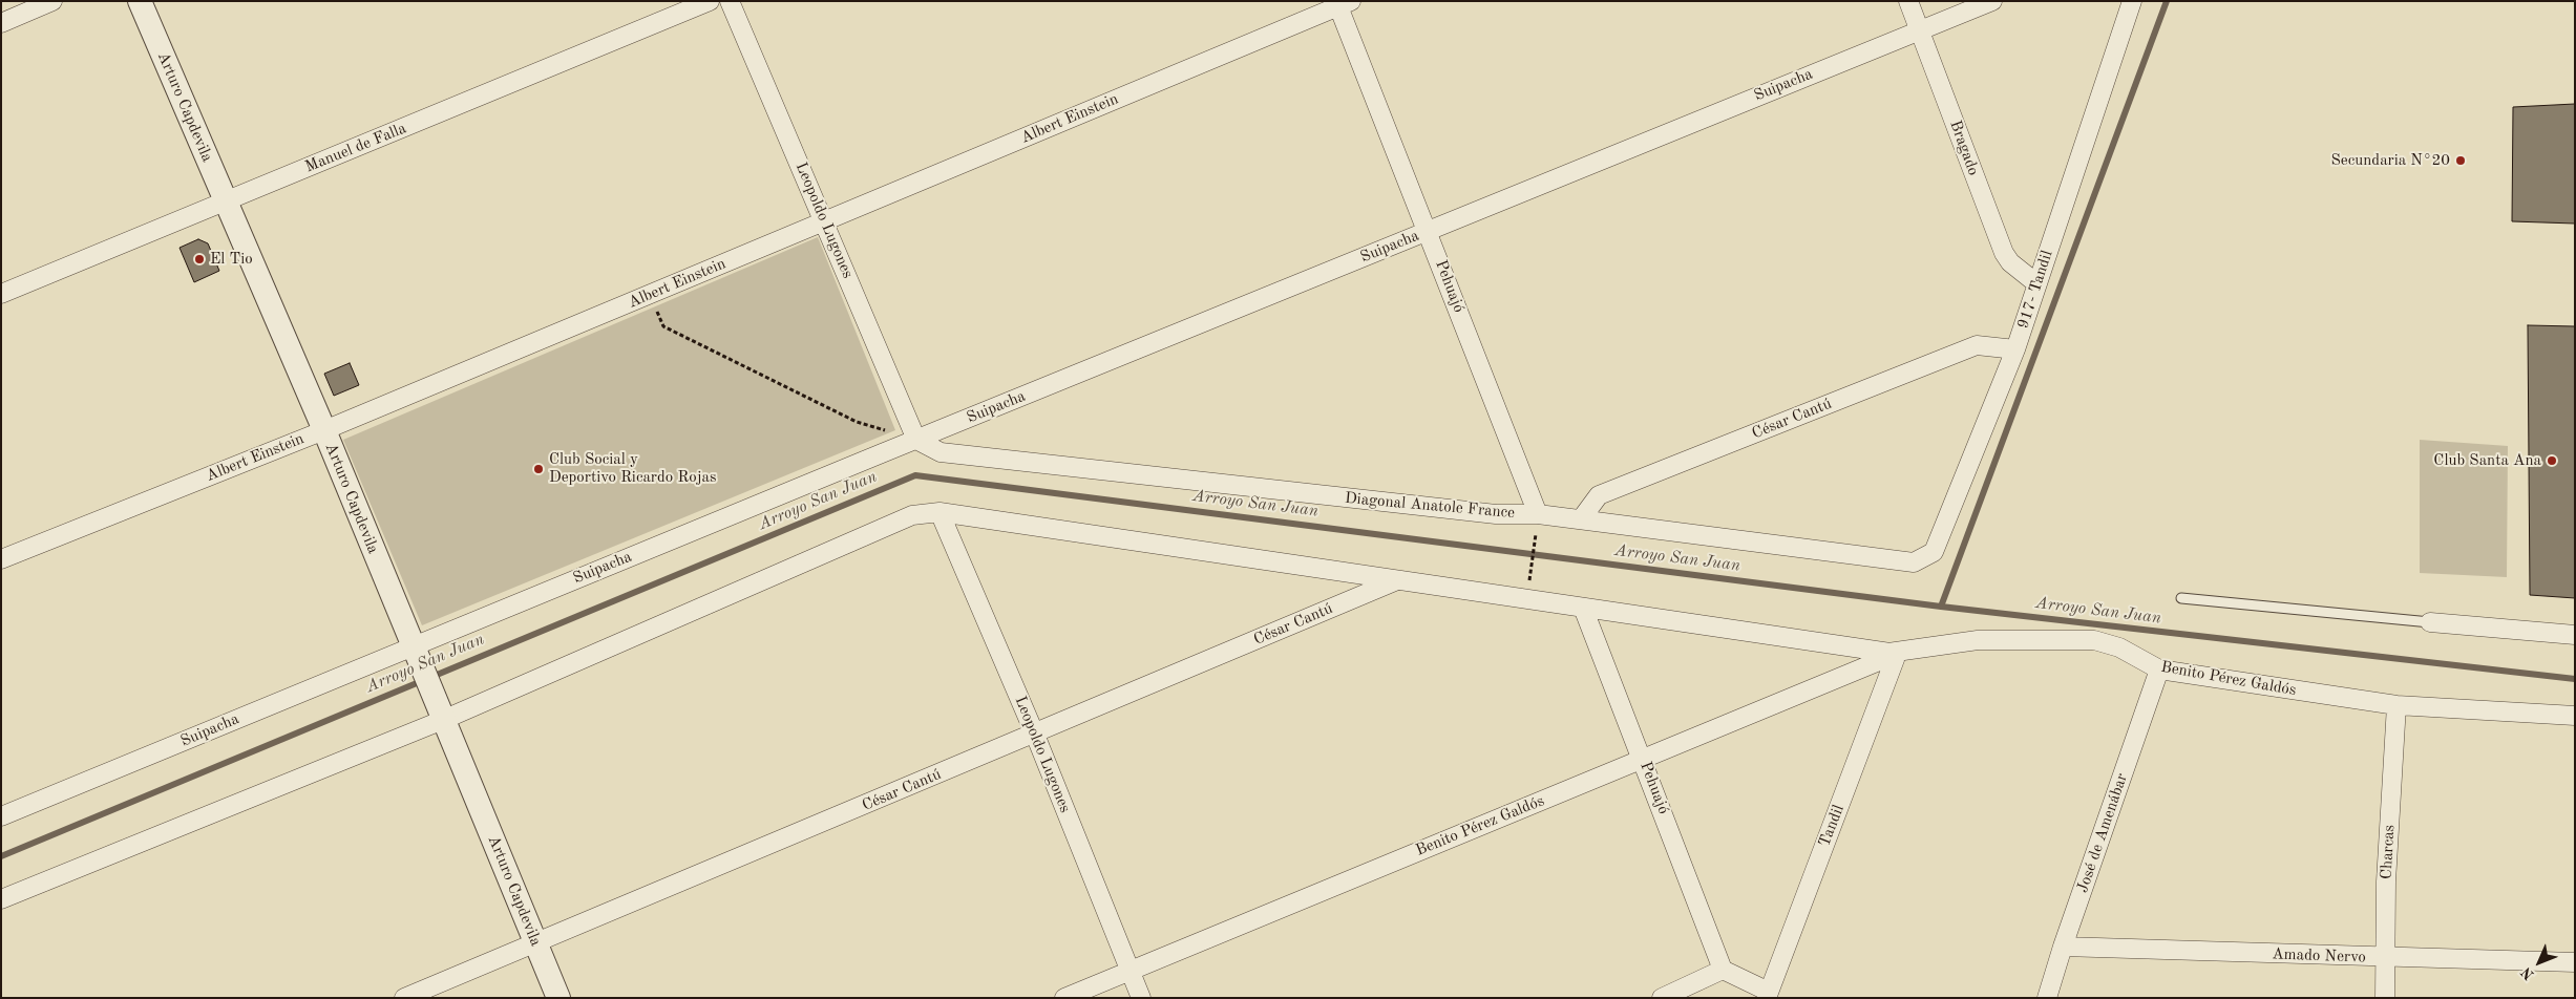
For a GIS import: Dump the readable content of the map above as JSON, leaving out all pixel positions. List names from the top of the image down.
{
  "streets": {
    "street": [
      "Suipacha",
      "Arturo Capdevila",
      "Albert Einstein",
      "Manuel de Falla",
      "Bragado",
      "Leopoldo Lugones",
      "Pehuajó",
      "917- Tandil",
      "César Cantú",
      "Diagonal Anatole France",
      "Benito Pérez Galdós",
      "Tandil",
      "José de Amenábar",
      "Charcas",
      "Amado Nervo"
    ]
  },
  "crossings": [
    ["Suipacha", "Arturo Capdevila"],
    ["Suipacha", "Bragado"],
    ["Suipacha", "Leopoldo Lugones"],
    ["Suipacha", "Pehuajó"],
    ["Suipacha", "Diagonal Anatole France"],
    ["Arturo Capdevila", "Albert Einstein"],
    ["Arturo Capdevila", "Manuel de Falla"],
    ["Arturo Capdevila", "César Cantú"],
    ["Albert Einstein", "Leopoldo Lugones"],
    ["Albert Einstein", "Pehuajó"],
    ["Bragado", "917- Tandil"],
    ["Leopoldo Lugones", "César Cantú"],
    ["Leopoldo Lugones", "Diagonal Anatole France"],
    ["Leopoldo Lugones", "Benito Pérez Galdós"],
    ["Pehuajó", "Diagonal Anatole France"],
    ["Pehuajó", "Benito Pérez Galdós"],
    ["917- Tandil", "César Cantú"],
    ["917- Tandil", "Diagonal Anatole France"],
    ["César Cantú", "Diagonal Anatole France"],
    ["Benito Pérez Galdós", "Tandil"],
    ["Benito Pérez Galdós", "José de Amenábar"],
    ["Benito Pérez Galdós", "Charcas"],
    ["José de Amenábar", "Amado Nervo"],
    ["Charcas", "Amado Nervo"]
  ],
  "water": ["Arroyo San Juan"],
  "places": [
    "Secundaria N°20",
    "El Tio",
    "Club Santa Ana",
    "Club Social y Deportivo Ricardo Rojas"
  ],
  "north": "bottom left"
}
